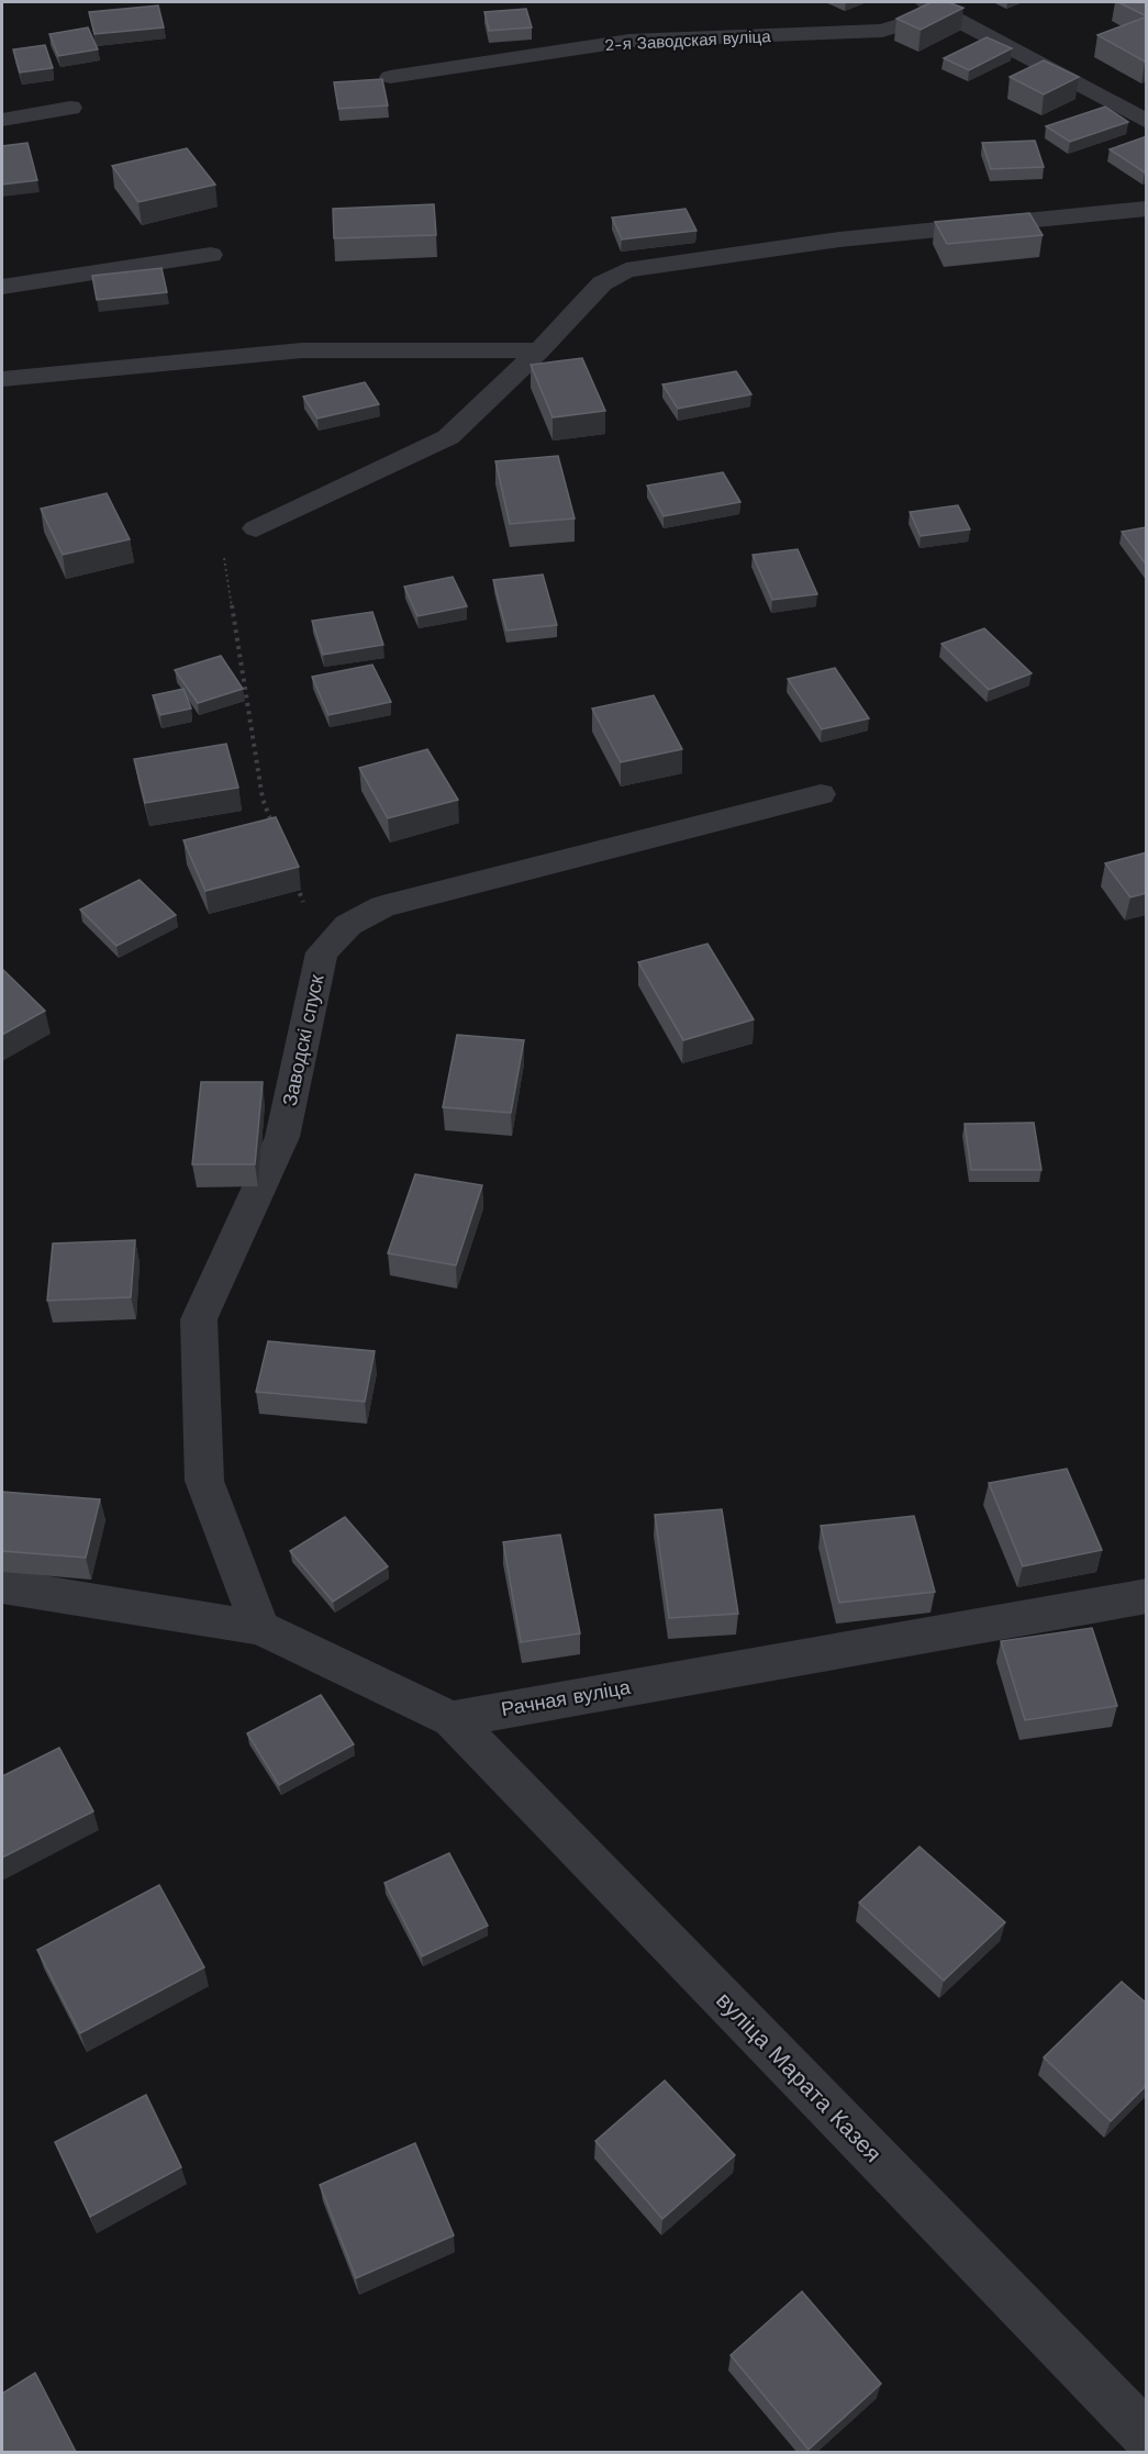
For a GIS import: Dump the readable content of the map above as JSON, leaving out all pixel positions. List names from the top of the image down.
{
  "streets": {
    "street": [
      "2-я Заводская вуліца",
      "Заводскі спуск",
      "Рачная вуліца",
      "вуліца Марата Казея"
    ]
  },
  "crossings": [
    ["Рачная вуліца", "вуліца Марата Казея"]
  ]
}
